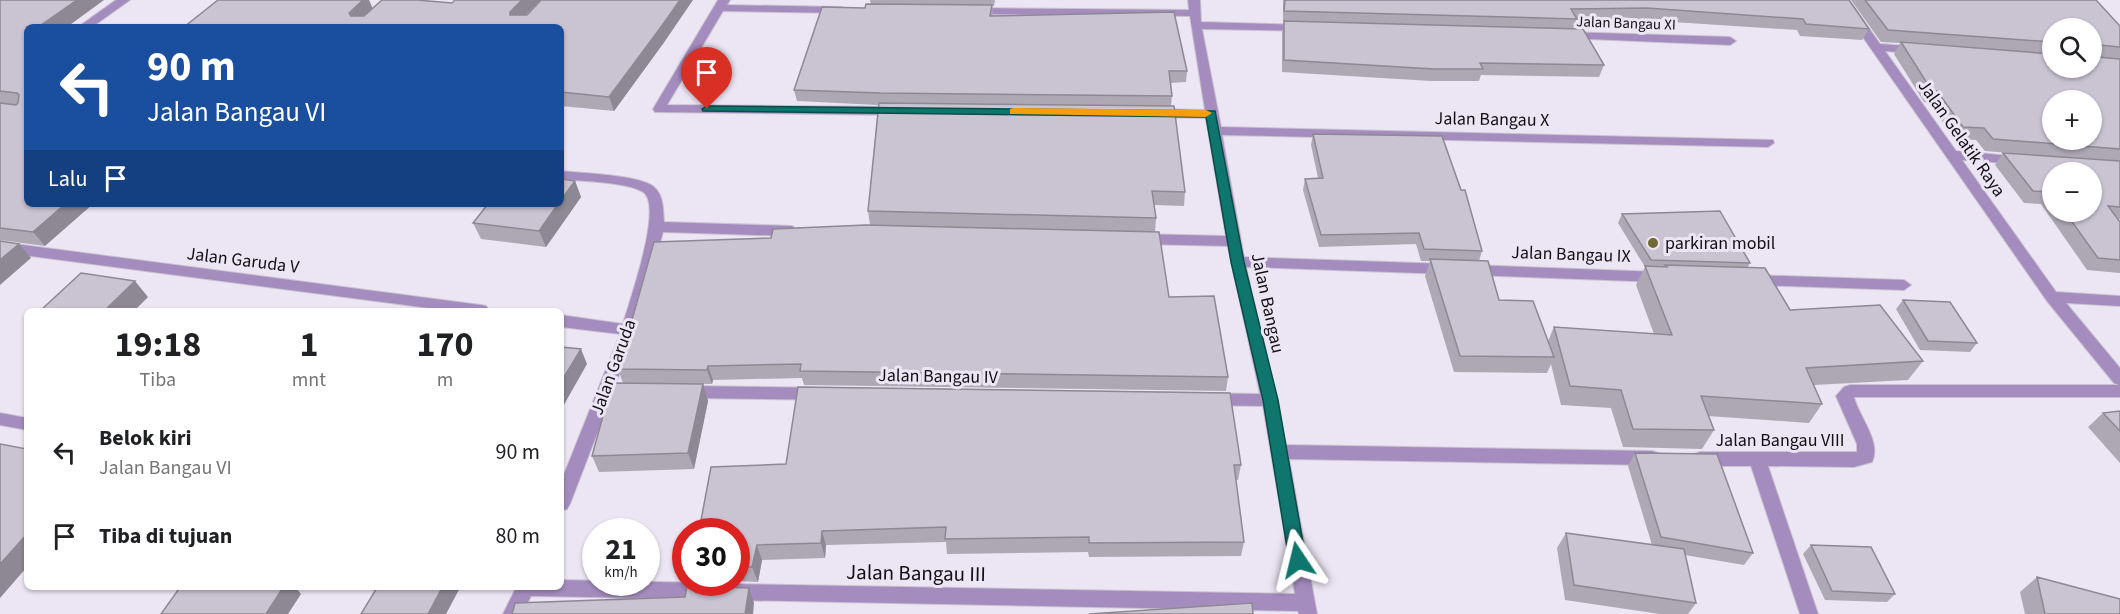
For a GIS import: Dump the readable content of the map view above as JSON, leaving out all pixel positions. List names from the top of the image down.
{
  "streets": {
    "street": [
      "Jalan Bangau XI",
      "Jalan Bangau X",
      "Jalan Gelatik Raya",
      "Jalan Bangau IX",
      "Jalan Garuda V",
      "Jalan Bangau",
      "Jalan Garuda",
      "Jalan Bangau IV",
      "Jalan Bangau VIII",
      "Jalan Bangau III"
    ]
  },
  "crossings": [
    ["Jalan Bangau X", "Jalan Bangau"],
    ["Jalan Bangau IX", "Jalan Bangau"],
    ["Jalan Bangau", "Jalan Bangau IV"],
    ["Jalan Bangau", "Jalan Bangau VIII"],
    ["Jalan Bangau", "Jalan Bangau III"],
    ["Jalan Garuda", "Jalan Bangau IV"]
  ],
  "places": ["parkiran mobil"],
  "page": {
    "map_buttons": ["+", "−"],
    "turn": ["90 m", "Jalan Bangau VI"],
    "then": "Lalu",
    "eta": [
      "19:18",
      "Tiba",
      "1",
      "mnt",
      "170",
      "m"
    ],
    "list": [
      {
        "name": "Belok kiri",
        "note": "Jalan Bangau VI",
        "value": "90 m"
      },
      {
        "name": "Tiba di tujuan",
        "value": "80 m"
      }
    ],
    "speed": "21 km/h",
    "limit": "30"
  }
}
